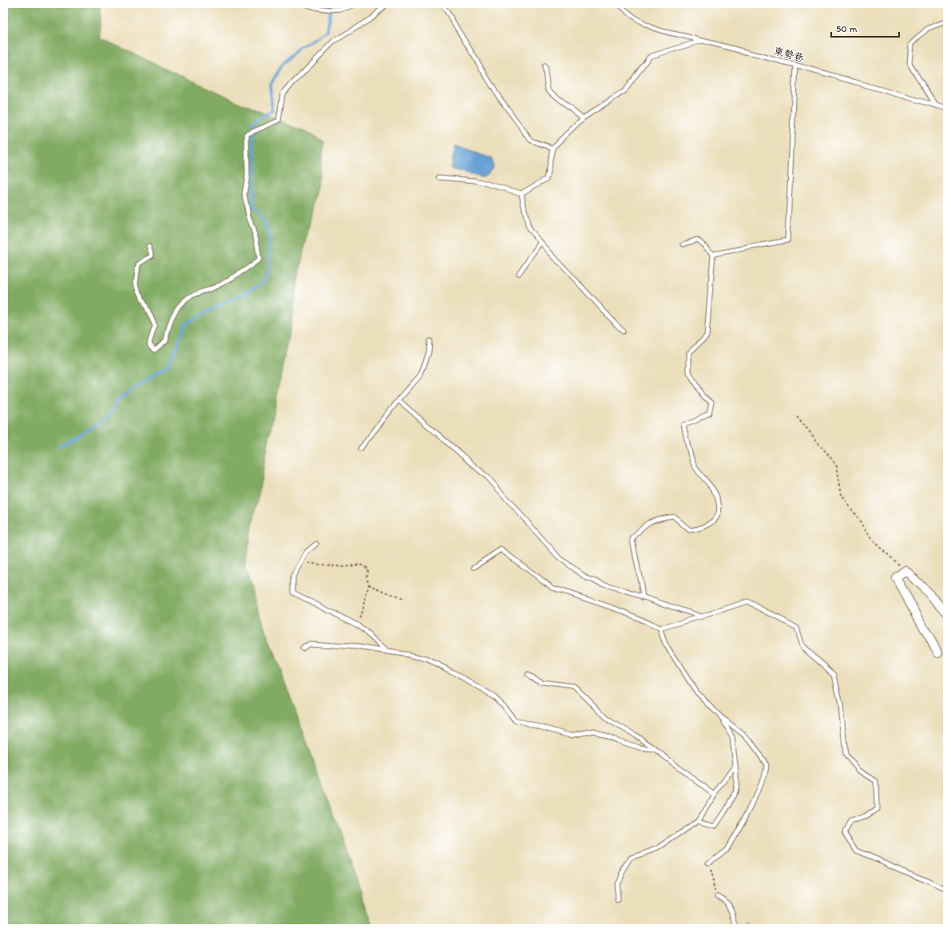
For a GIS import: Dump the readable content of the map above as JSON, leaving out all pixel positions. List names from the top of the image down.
{
  "streets": {
    "lane": ["東勢巷"]
  },
  "scale_bar": "50 m"
}
